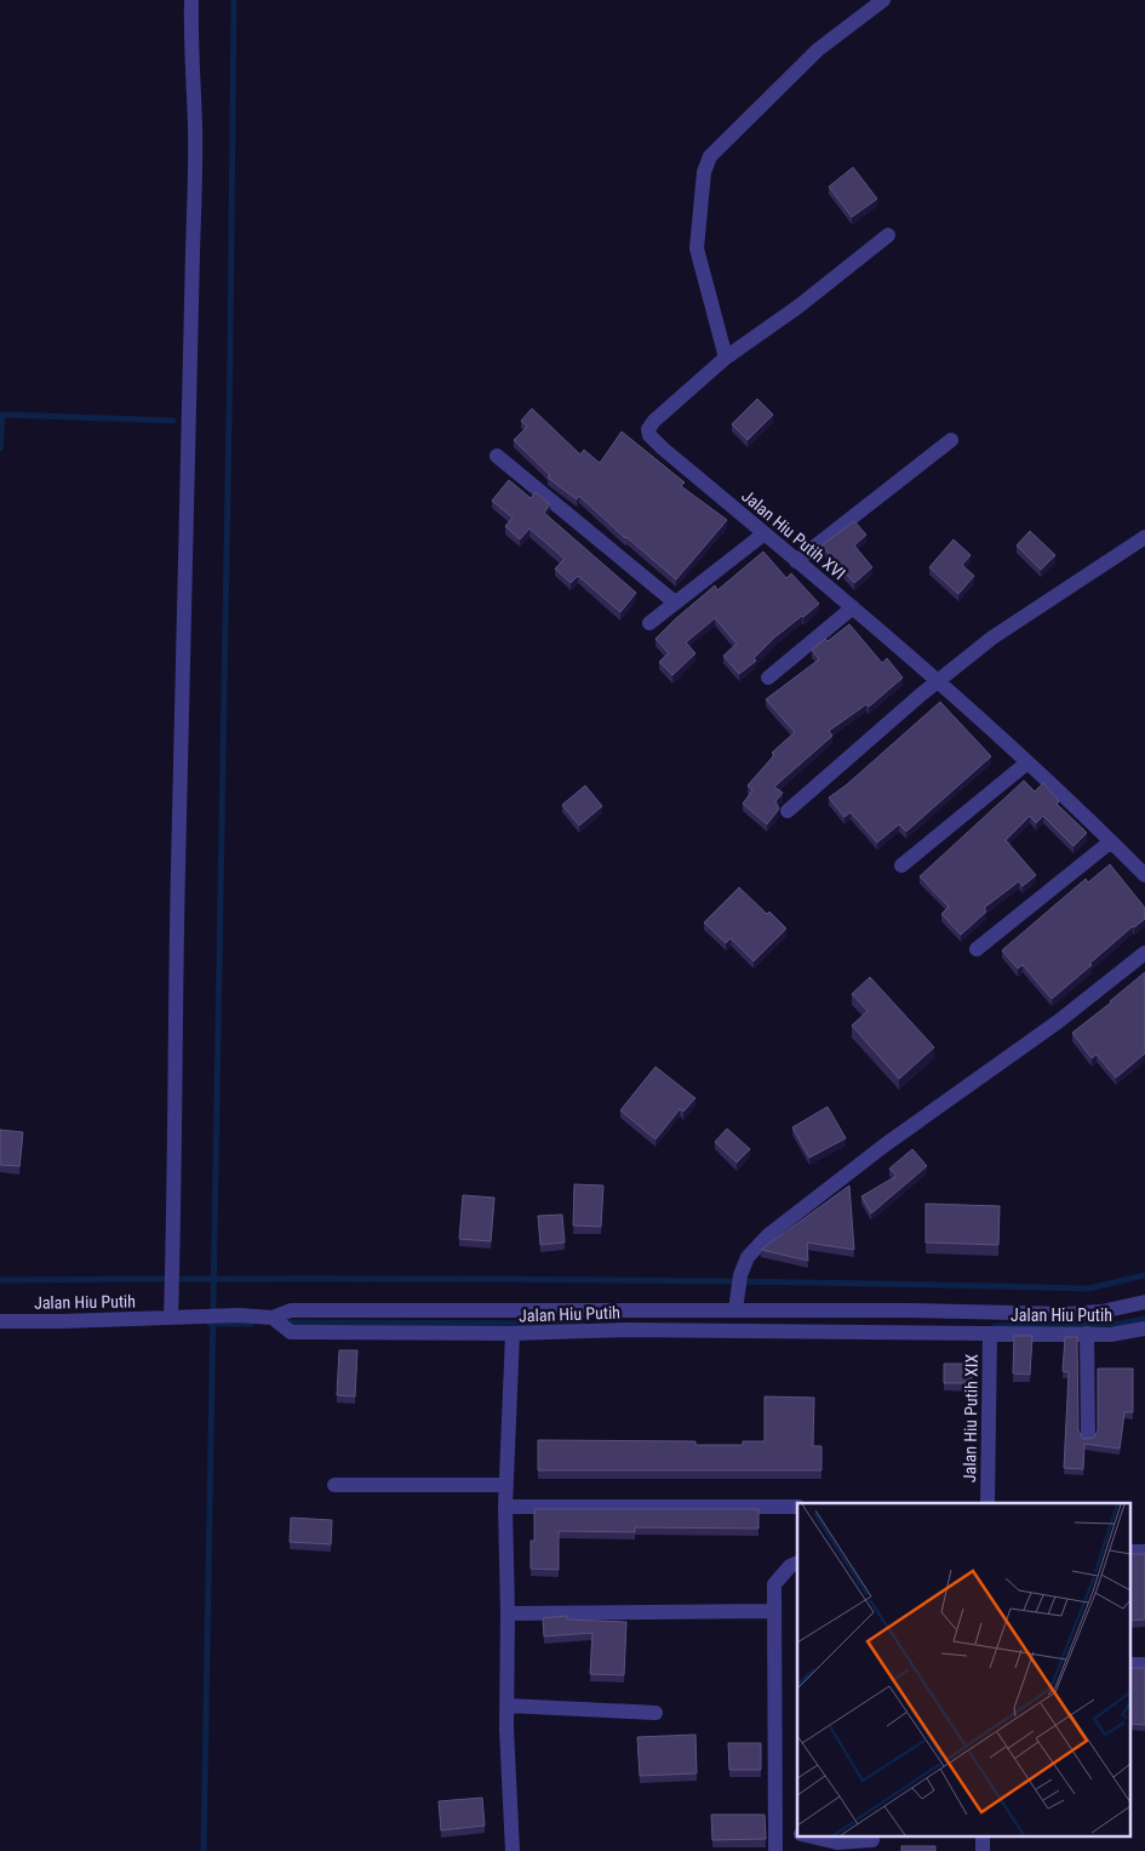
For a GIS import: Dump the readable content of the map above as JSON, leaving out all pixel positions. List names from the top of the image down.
{
  "streets": {
    "street": ["Jalan Hiu Putih XVI", "Jalan Hiu Putih", "Jalan Hiu Putih XIX"]
  },
  "crossings": [
    ["Jalan Hiu Putih", "Jalan Hiu Putih XIX"]
  ]
}
